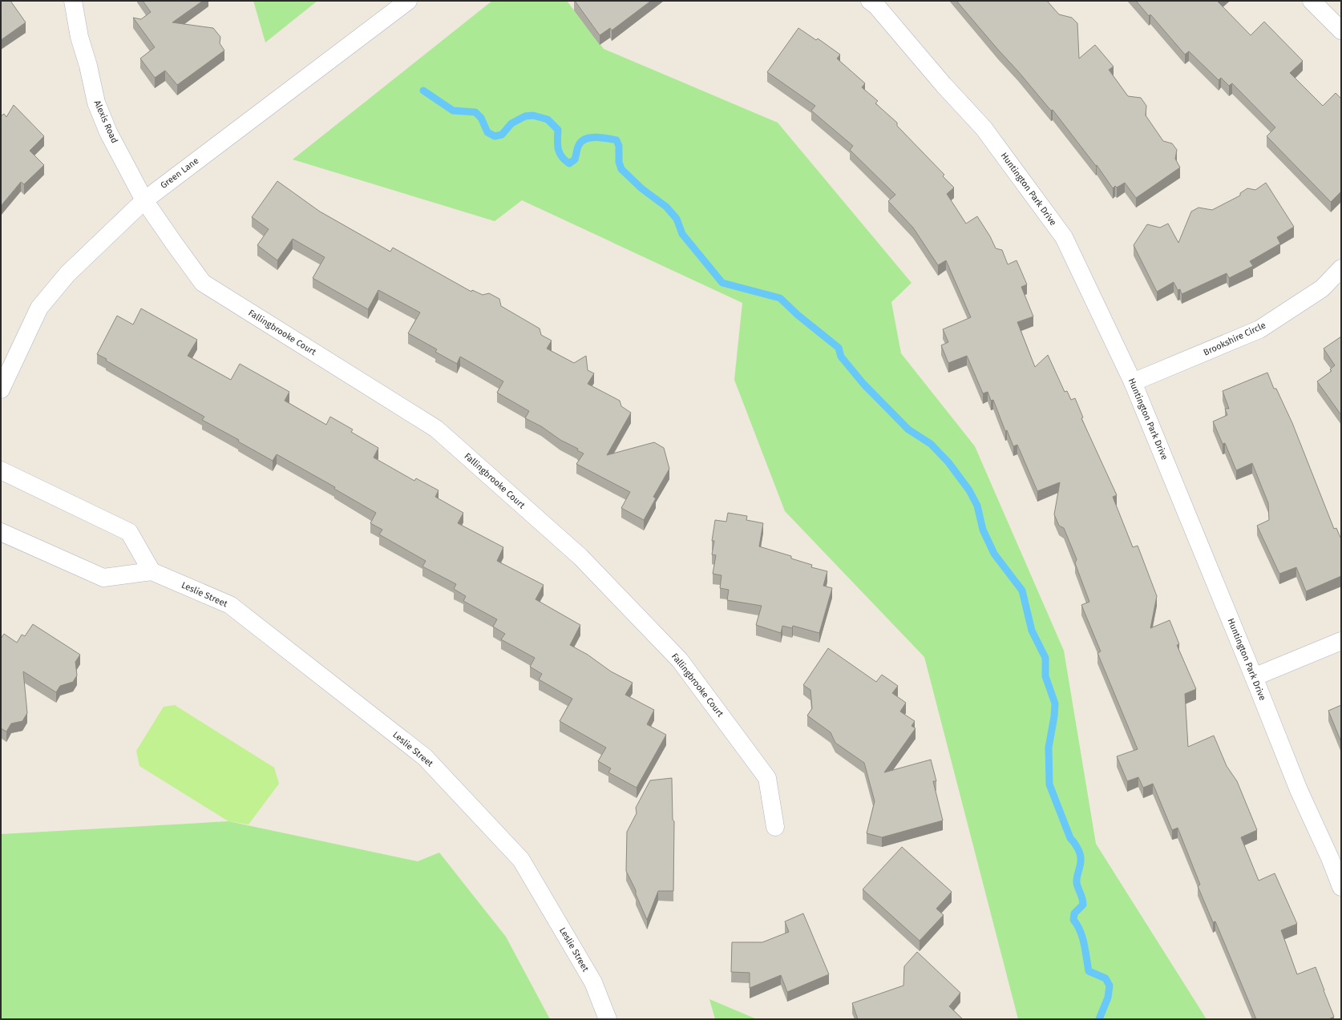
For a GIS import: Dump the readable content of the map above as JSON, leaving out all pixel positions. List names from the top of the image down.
{
  "streets": {
    "street": [
      "Alexis Road",
      "Green Lane",
      "Huntington Park Drive",
      "Fallingbrooke Court",
      "Brookshire Circle",
      "Leslie Street"
    ]
  },
  "crossings": [
    ["Alexis Road", "Green Lane"],
    ["Alexis Road", "Fallingbrooke Court"],
    ["Green Lane", "Fallingbrooke Court"],
    ["Huntington Park Drive", "Brookshire Circle"]
  ]
}
